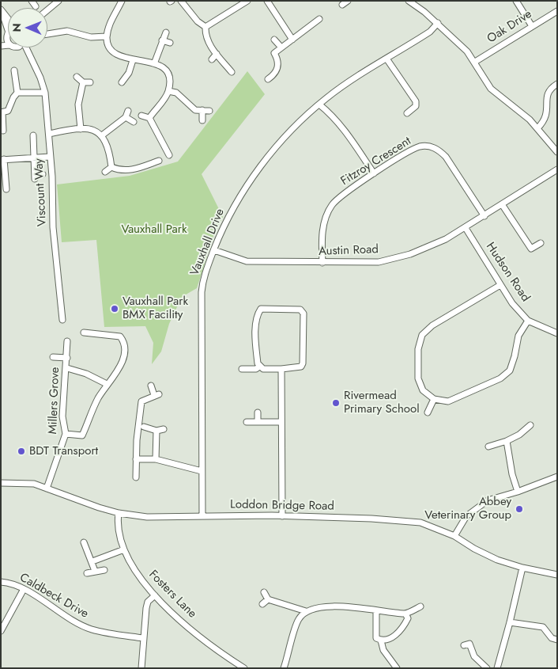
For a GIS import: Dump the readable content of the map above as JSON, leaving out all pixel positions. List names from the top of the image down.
{
  "streets": {
    "street": [
      "Oak Drive",
      "Fitzroy Crescent",
      "Viscount Way",
      "Vauxhall Drive",
      "Austin Road",
      "Hudson Road",
      "Millers Grove",
      "Loddon Bridge Road",
      "Fosters Lane",
      "Caldbeck Drive"
    ]
  },
  "crossings": [
    ["Fitzroy Crescent", "Austin Road"],
    ["Vauxhall Drive", "Austin Road"],
    ["Vauxhall Drive", "Loddon Bridge Road"],
    ["Austin Road", "Hudson Road"],
    ["Millers Grove", "Loddon Bridge Road"],
    ["Loddon Bridge Road", "Fosters Lane"]
  ],
  "parks": ["Vauxhall Park"],
  "places": [
    "Vauxhall Park BMX Facility",
    "Rivermead Primary School",
    "BDT Transport",
    "Abbey Veterinary Group"
  ],
  "north": "left"
}
